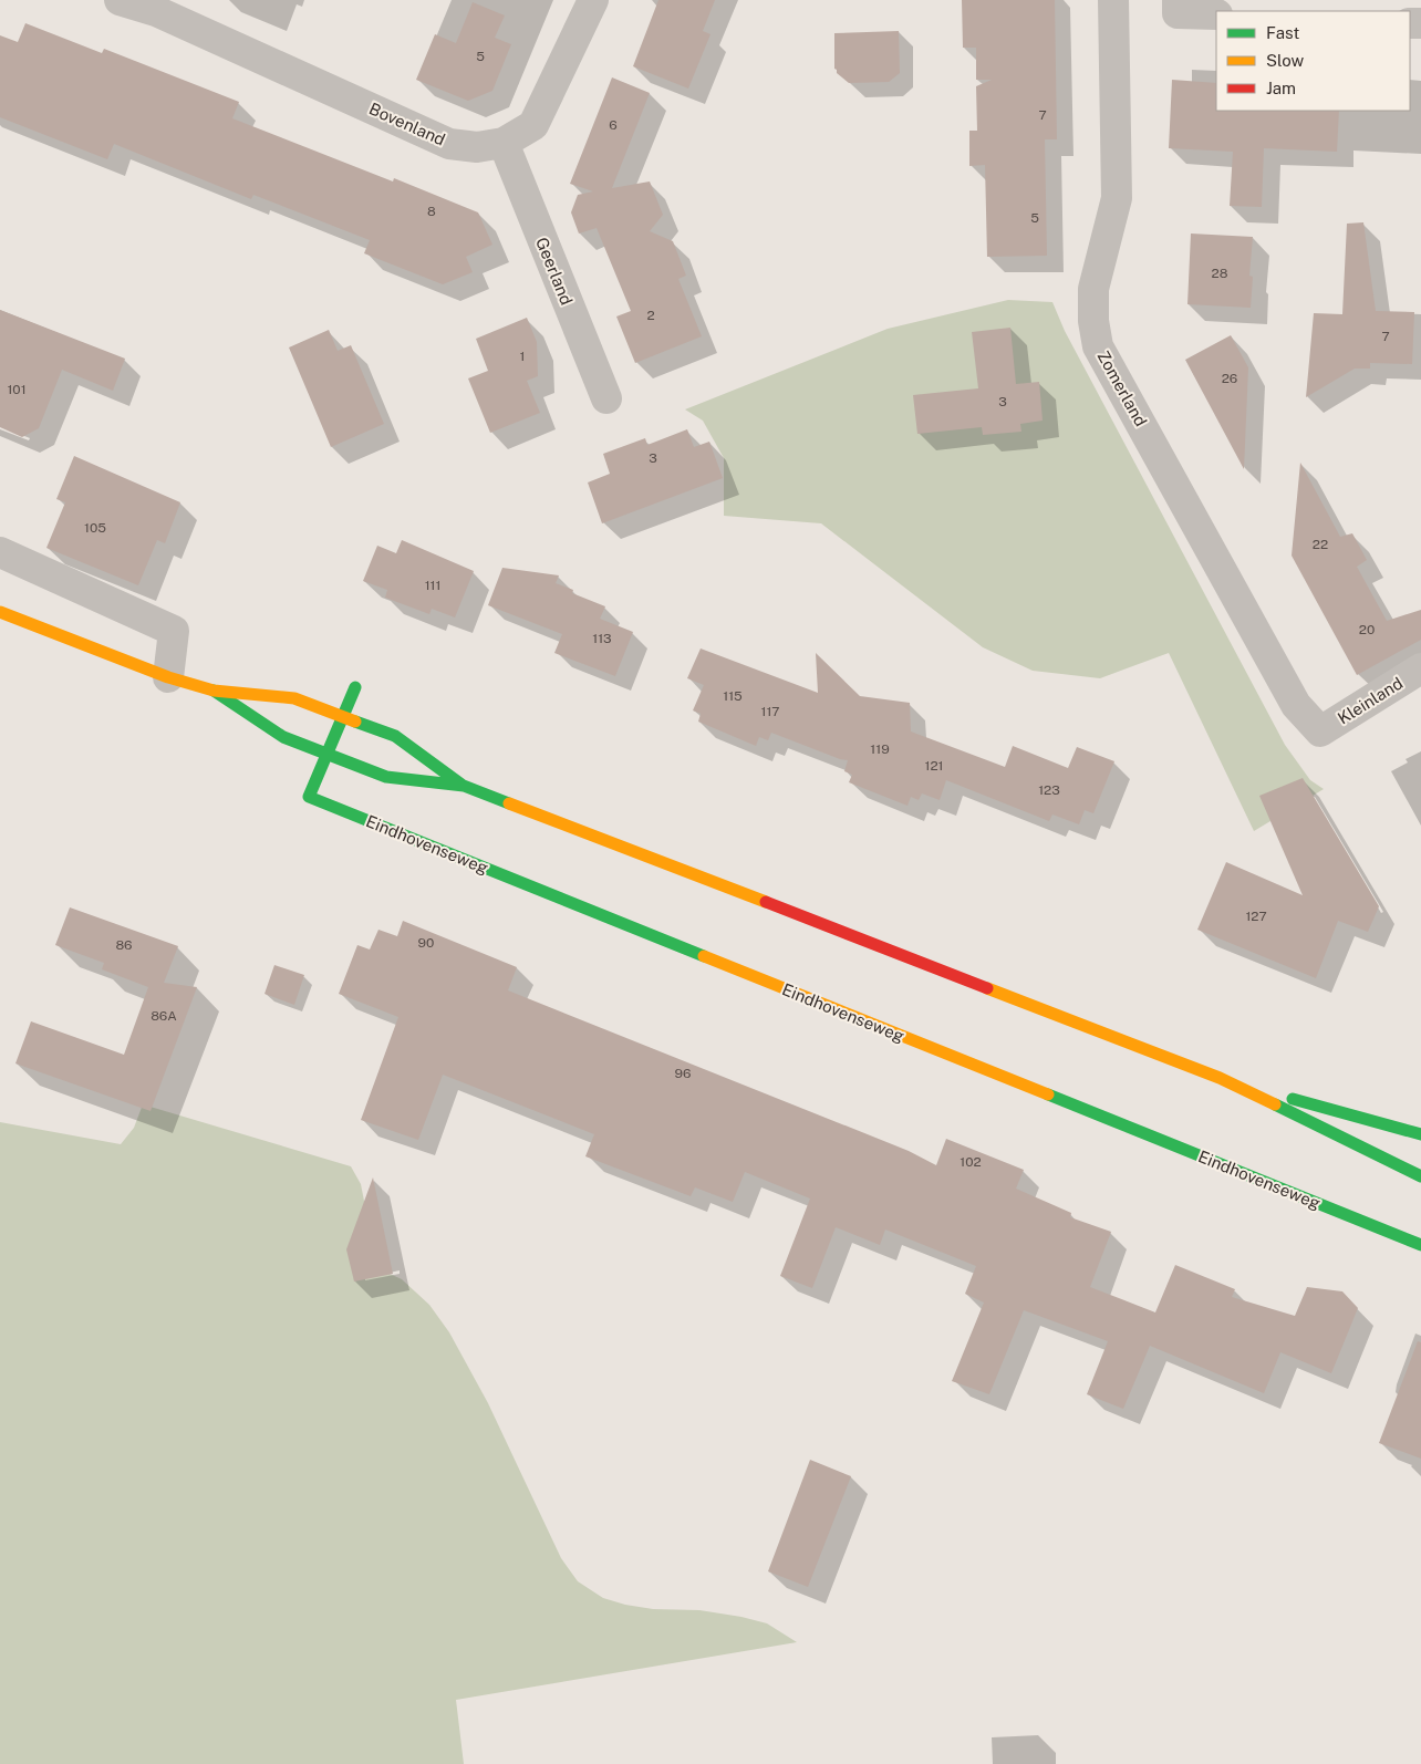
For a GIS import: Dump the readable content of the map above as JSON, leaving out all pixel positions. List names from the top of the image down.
{
  "streets": {
    "main road": ["Eindhovenseweg"],
    "street": [
      "Bovenland",
      "Geerland",
      "Zomerland",
      "Kleinland"
    ]
  },
  "crossings": [
    ["Bovenland", "Geerland"],
    ["Zomerland", "Kleinland"]
  ],
  "house_numbers": [
    "5",
    "7",
    "6",
    "8",
    "5",
    "28",
    "2",
    "7",
    "1",
    "26",
    "101",
    "3",
    "3",
    "105",
    "22",
    "111",
    "20",
    "113",
    "115",
    "117",
    "119",
    "121",
    "123",
    "127",
    "90",
    "86",
    "86A",
    "96",
    "102"
  ],
  "legend": ["Fast", "Slow", "Jam"]
}
